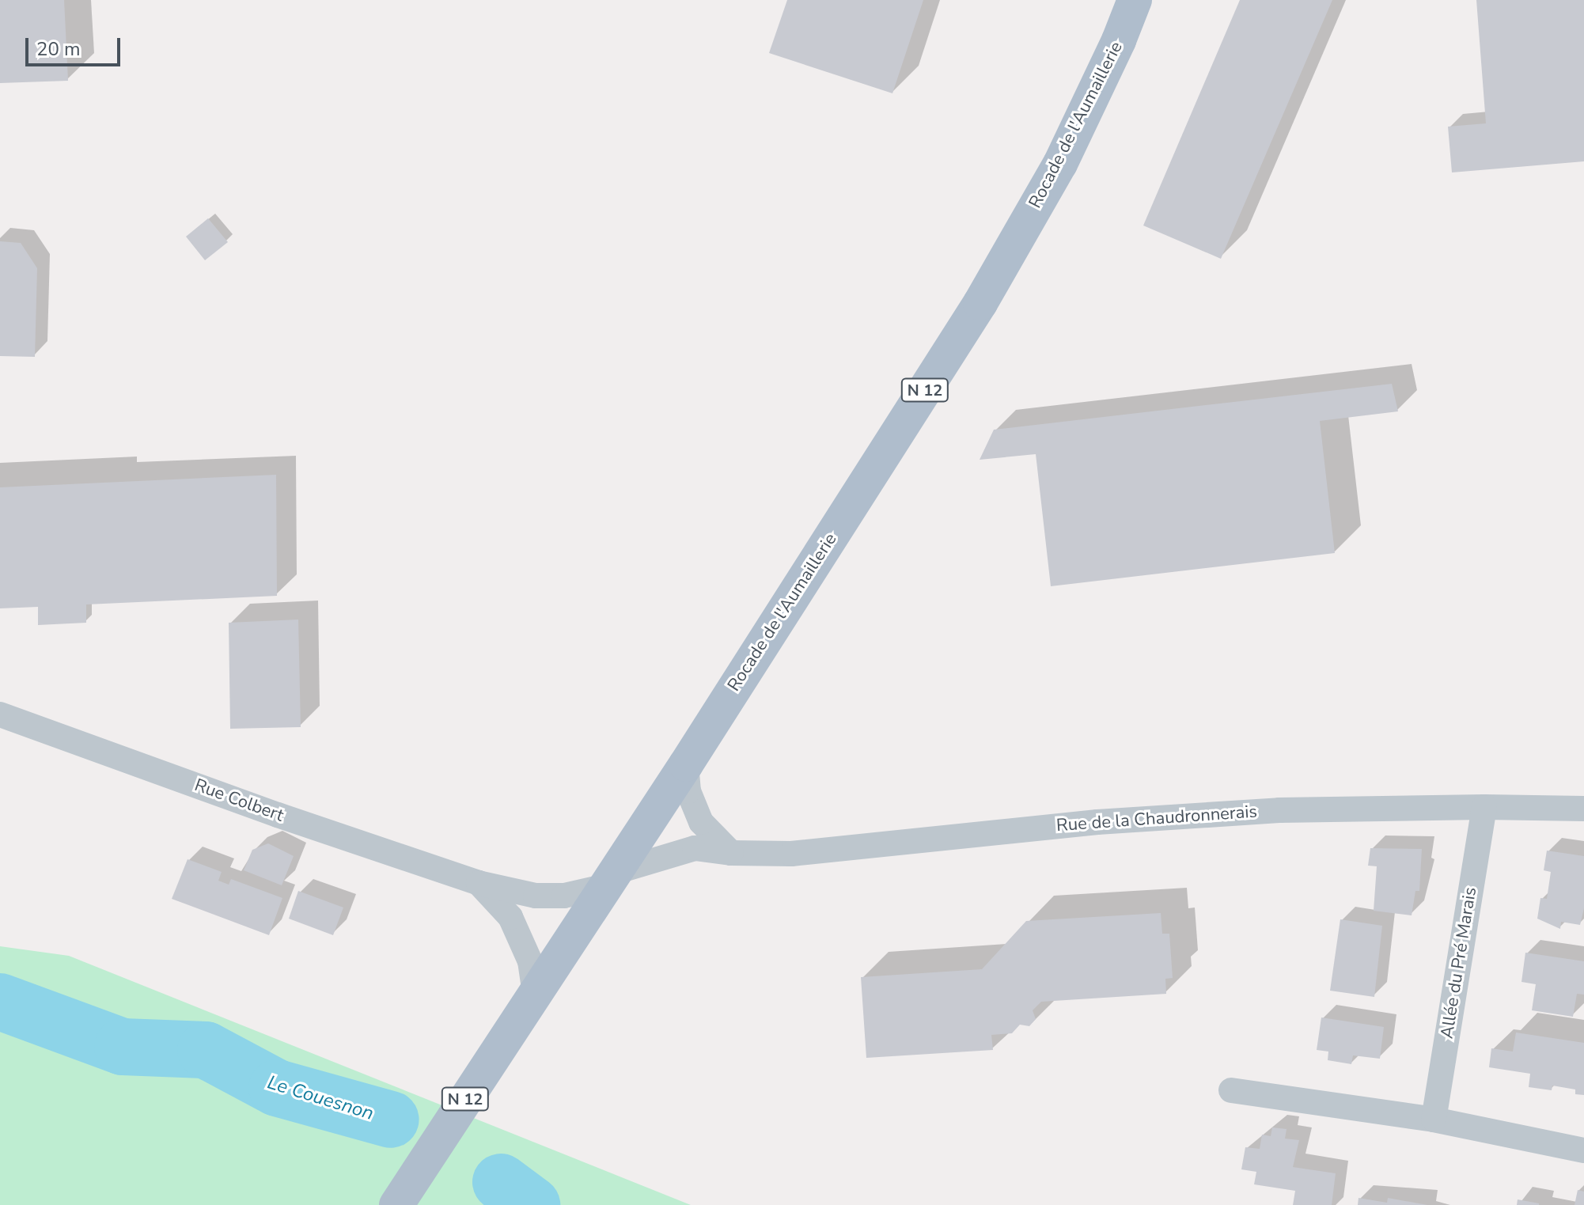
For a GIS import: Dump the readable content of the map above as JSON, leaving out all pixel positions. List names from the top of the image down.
{
  "streets": {
    "main road": ["Rocade de l'Aumaillerie", "N 12"],
    "street": ["Rue Colbert", "Rue de la Chaudronnerais", "Allée du Pré Marais"]
  },
  "crossings": [
    ["Rocade de l'Aumaillerie", "Rue Colbert"],
    ["Rocade de l'Aumaillerie", "Rue de la Chaudronnerais"],
    ["Rue Colbert", "Rue de la Chaudronnerais"],
    ["Rue de la Chaudronnerais", "Allée du Pré Marais"]
  ],
  "water": ["Le Couesnon"],
  "scale_bar": "20 m"
}
